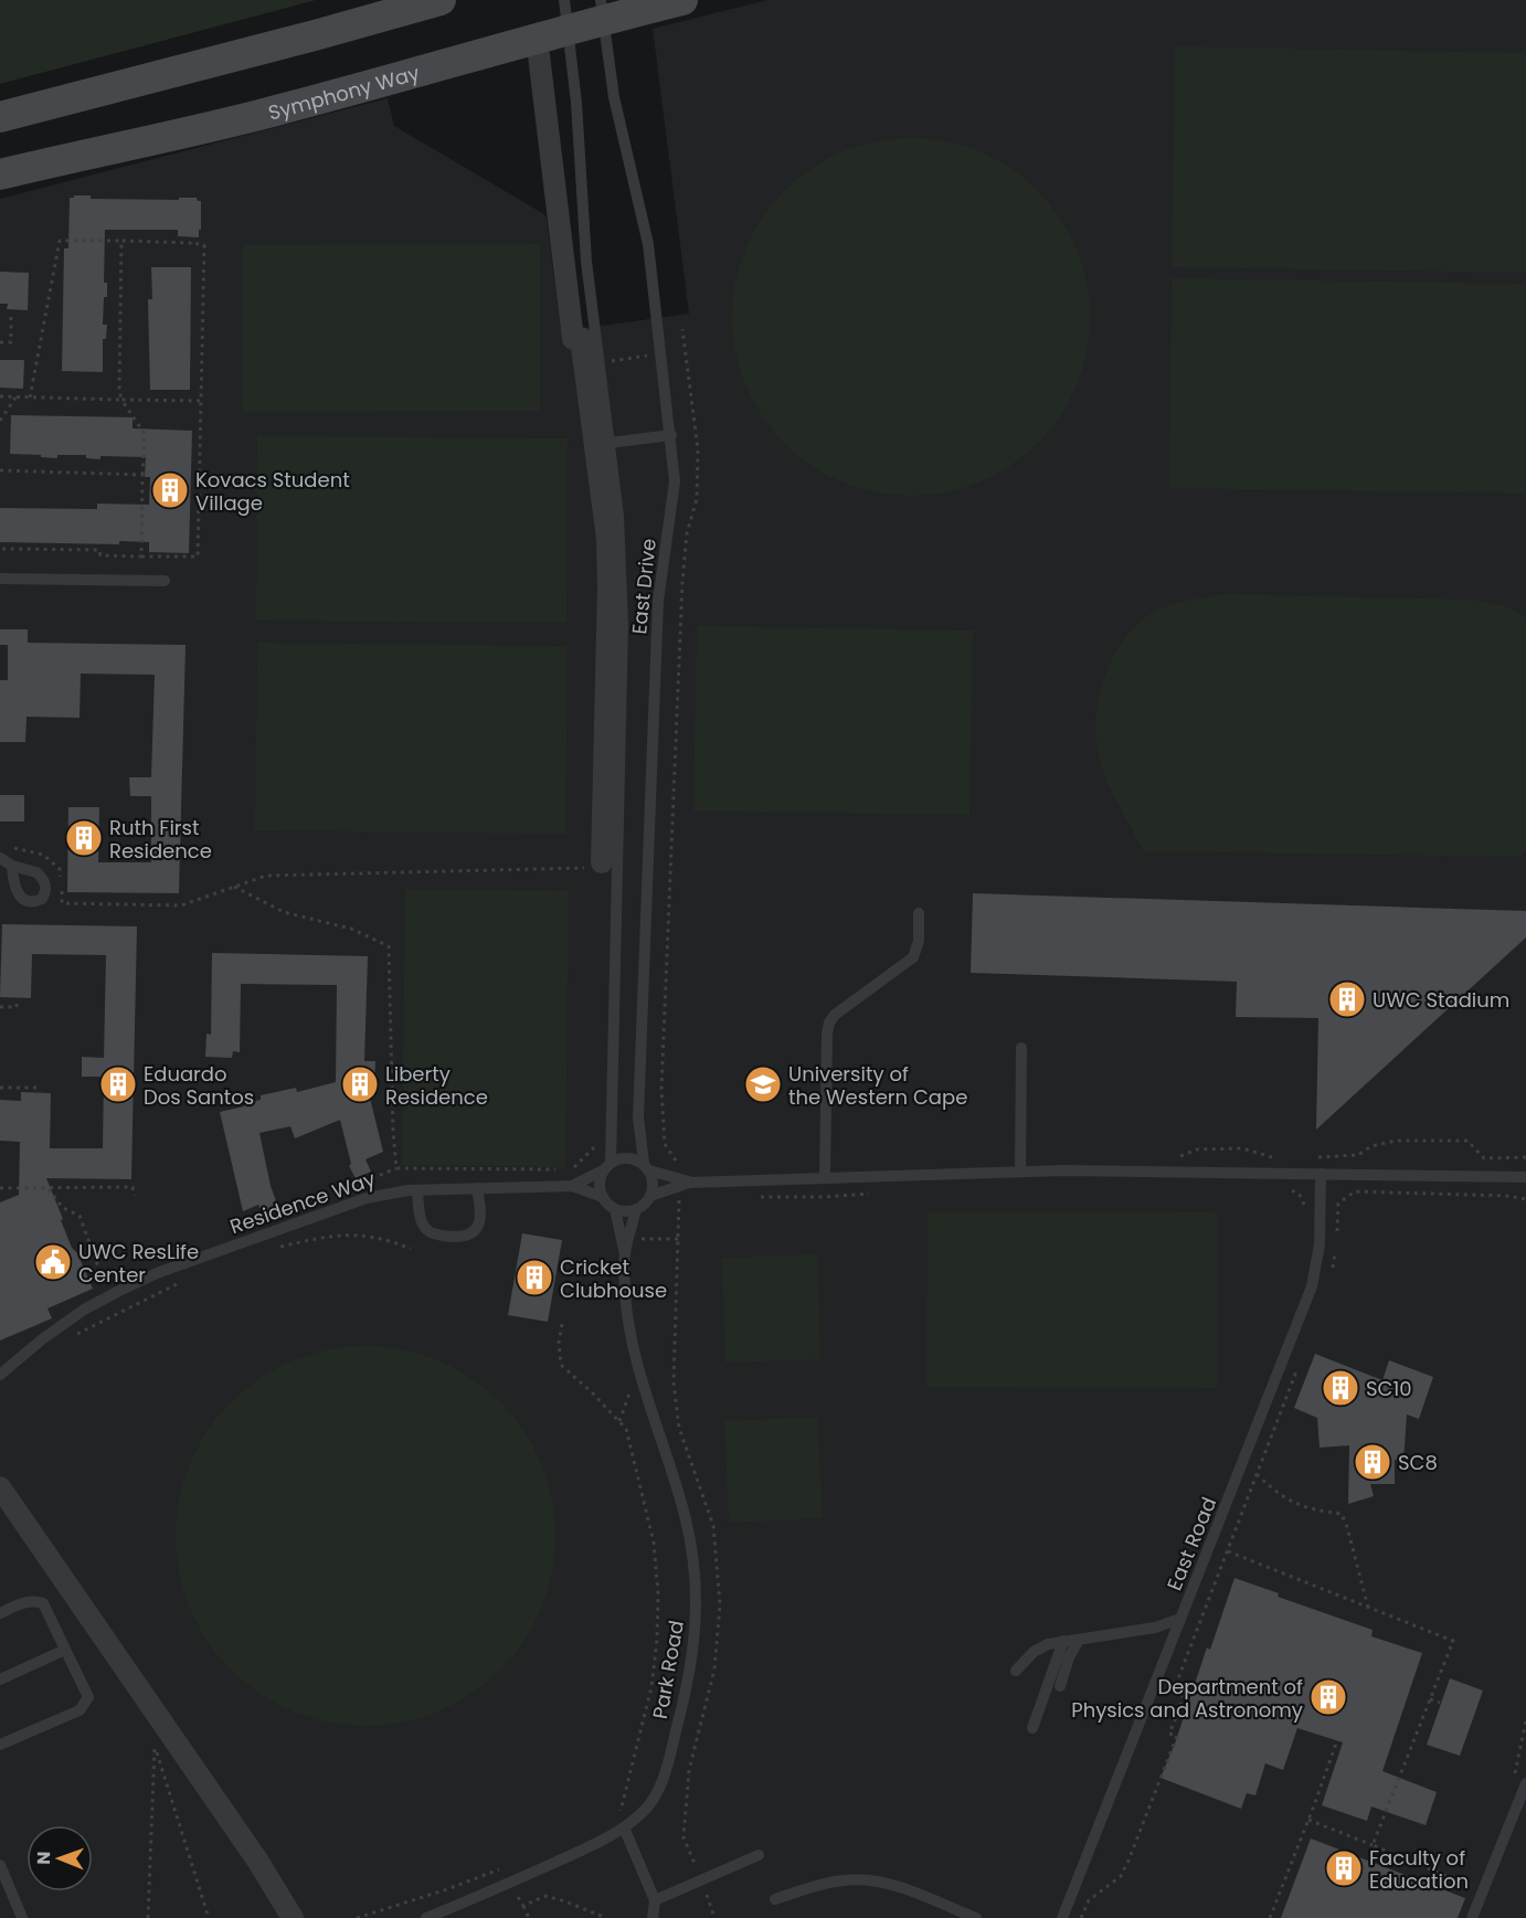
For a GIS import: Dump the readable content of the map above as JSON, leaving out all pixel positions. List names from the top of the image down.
{
  "streets": {
    "main road": ["Symphony Way"],
    "lane": [
      "East Drive",
      "Residence Way",
      "East Road",
      "Park Road"
    ]
  },
  "crossings": [
    ["Symphony Way", "East Drive"],
    ["East Drive", "Residence Way"],
    ["East Drive", "Park Road"],
    ["Residence Way", "Park Road"]
  ],
  "places": {
    "building": [
      "Kovacs Student Village",
      "Ruth First Residence",
      "UWC Stadium",
      "Eduardo Dos Santos",
      "Liberty Residence",
      "Cricket Clubhouse",
      "SC10",
      "SC8",
      "Department of Physics and Astronomy",
      "Faculty of Education"
    ],
    "school or university": ["University of the Western Cape"],
    "public building": ["UWC ResLife Center"]
  },
  "north": "left"
}
